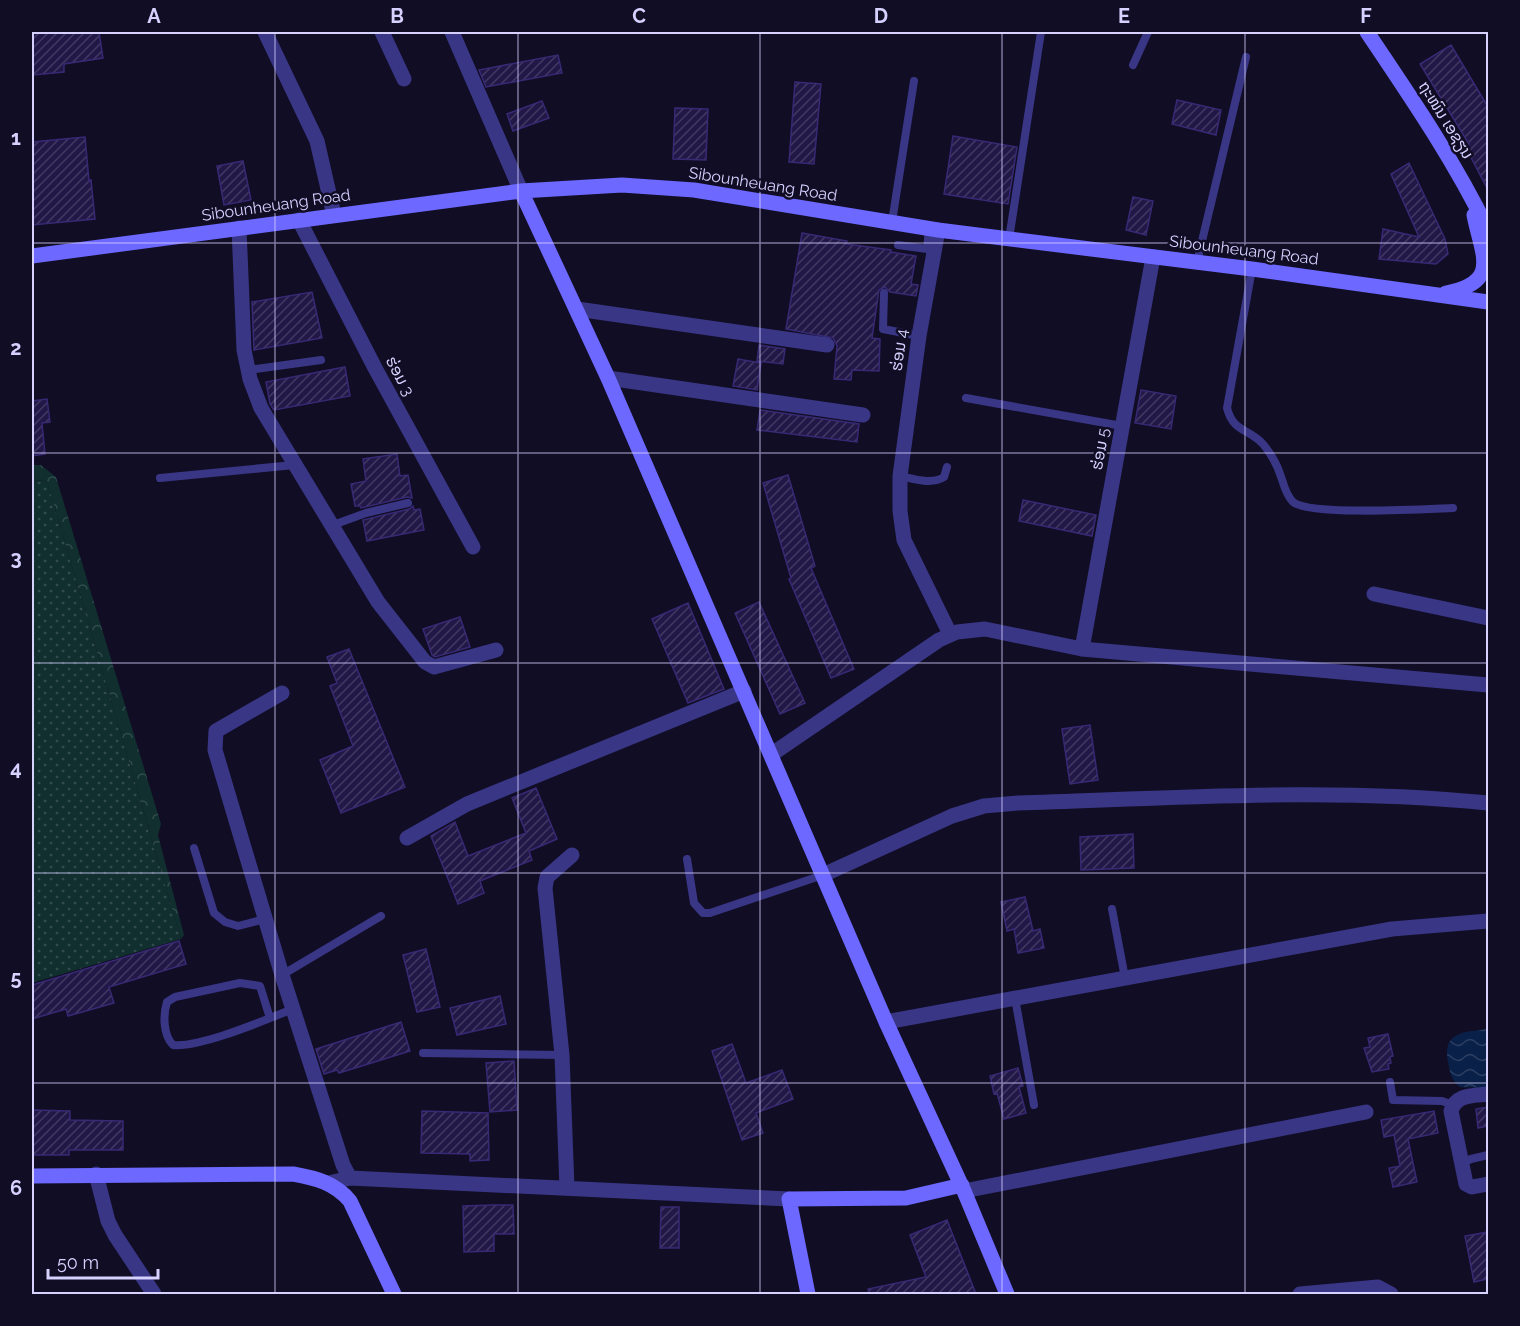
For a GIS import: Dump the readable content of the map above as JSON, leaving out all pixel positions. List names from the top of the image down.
{
  "streets": {
    "street": [
      "ຖະໜົນ ເອຊຽນ",
      "Sibounheuang Road",
      "ຮ່ອມ 4",
      "ຮ່ອມ 3",
      "ຮ່ອມ 5"
    ]
  },
  "crossings": [
    ["Sibounheuang Road", "ຮ່ອມ 4"],
    ["Sibounheuang Road", "ຮ່ອມ 3"],
    ["Sibounheuang Road", "ຮ່ອມ 5"]
  ],
  "scale_bar": "50 m",
  "grid": {
    "columns": [
      "A",
      "B",
      "C",
      "D",
      "E",
      "F"
    ],
    "rows": [
      "1",
      "2",
      "3",
      "4",
      "5",
      "6"
    ]
  }
}
